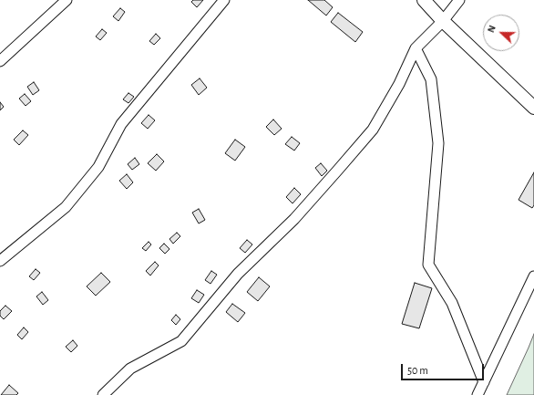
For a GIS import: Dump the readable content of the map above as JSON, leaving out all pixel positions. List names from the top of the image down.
{
  "scale_bar": "50 m",
  "north": "left"
}
